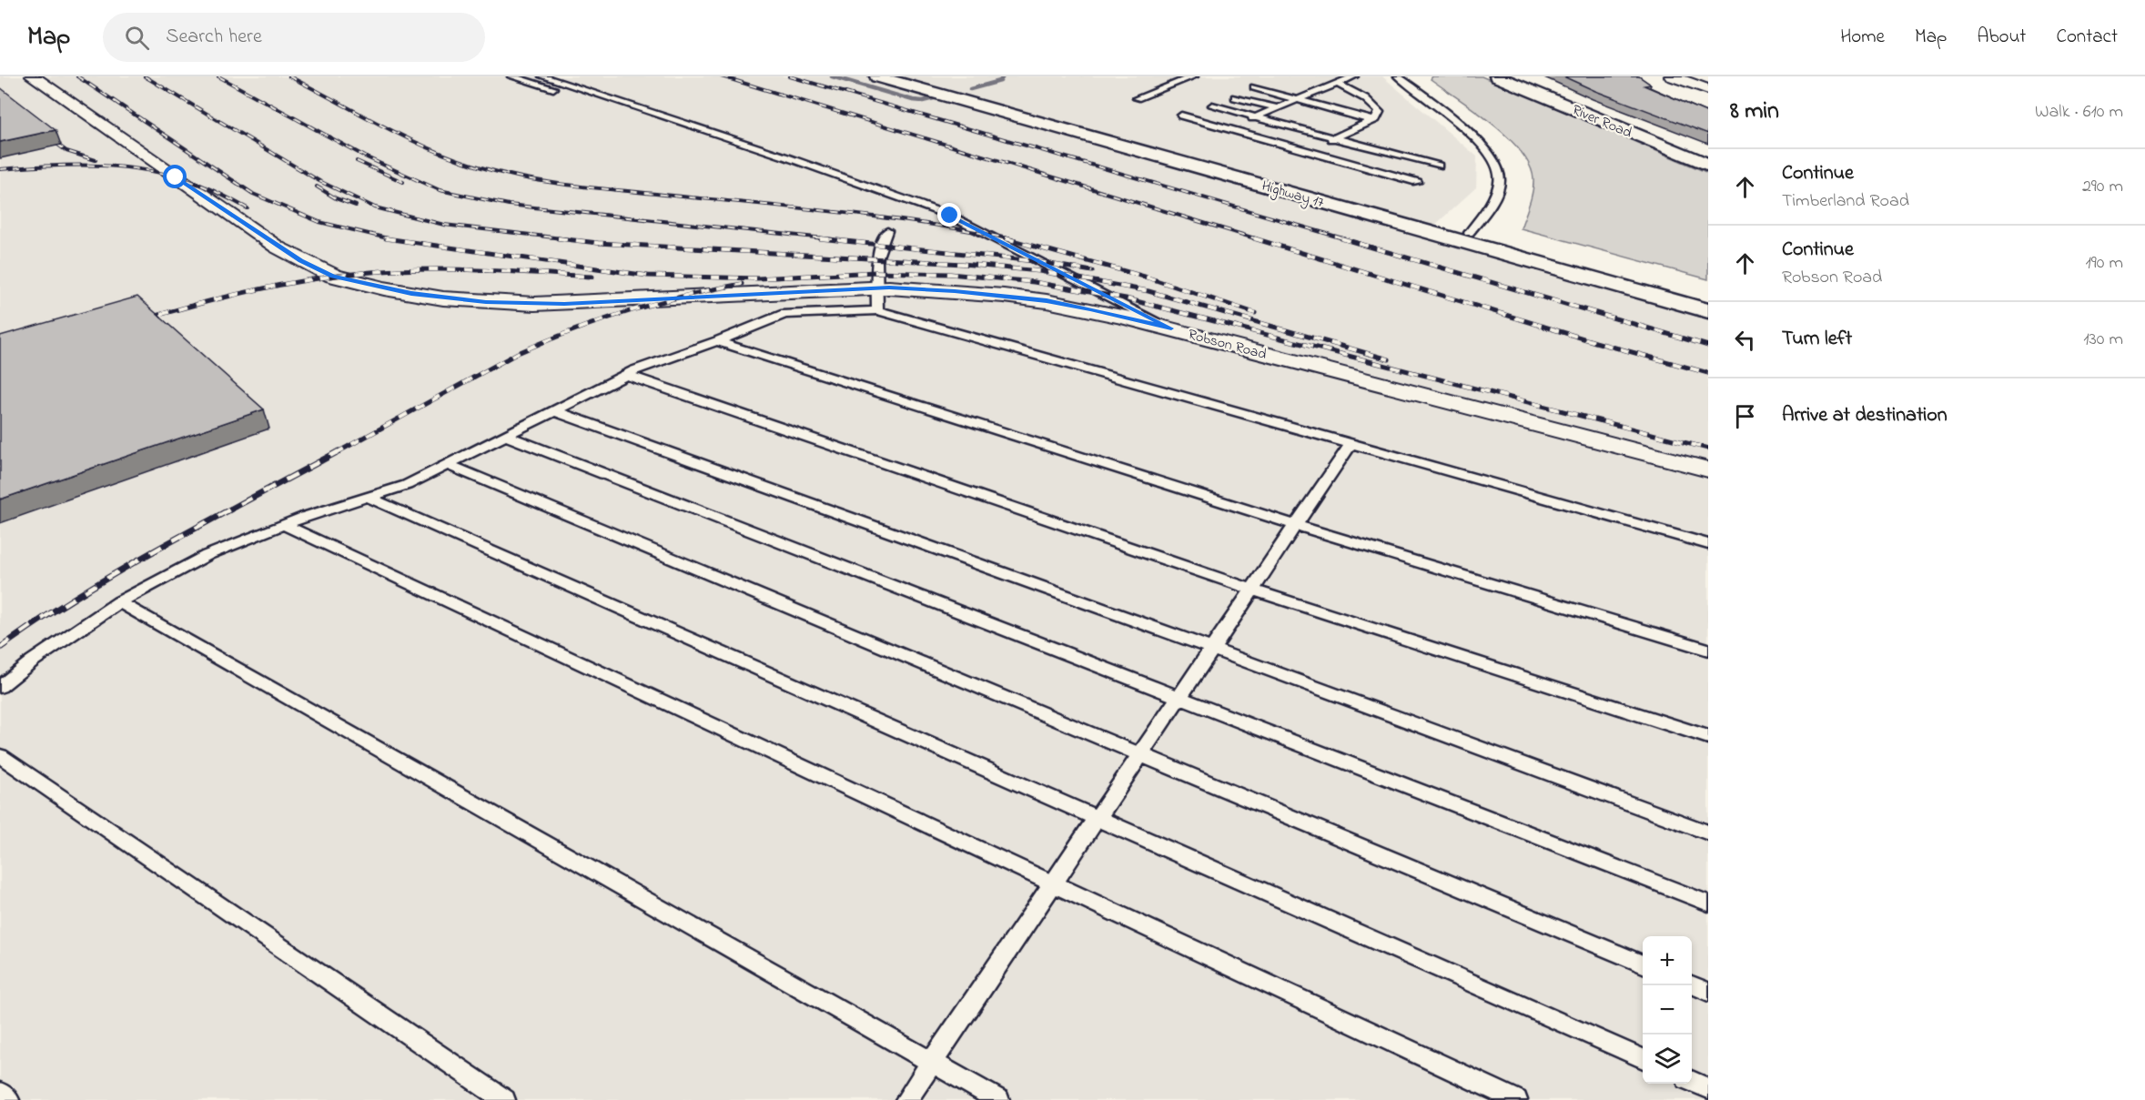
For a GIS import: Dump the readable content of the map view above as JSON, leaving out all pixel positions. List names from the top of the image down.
{
  "streets": {
    "main road": ["River Road", "Highway 17"],
    "street": ["Robson Road"]
  },
  "page": {
    "header": "Map",
    "search": "Search here",
    "nav": [
      "Home",
      "Map",
      "About",
      "Contact"
    ],
    "heading": ["8 min", "Walk · 610 m"],
    "list": [
      ["Continue", "Timberland Road", "290 m"],
      ["Continue", "Robson Road", "190 m"],
      ["Turn left", "130 m"],
      "Arrive at destination"
    ],
    "map_buttons": ["+", "−"]
  }
}
